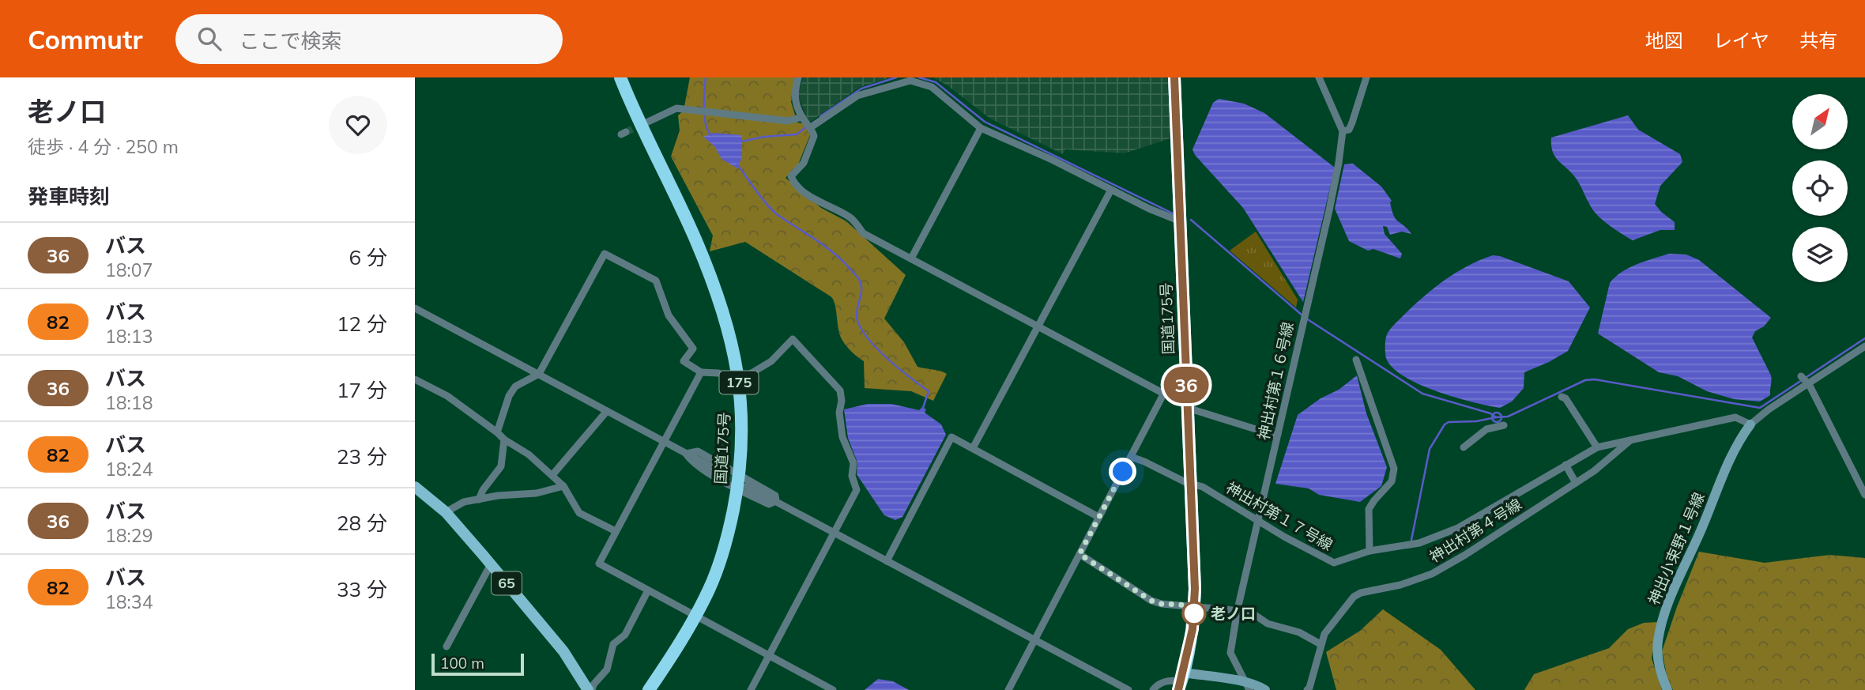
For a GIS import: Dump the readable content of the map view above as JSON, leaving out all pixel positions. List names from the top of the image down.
{
  "streets": {
    "highway": ["国道175号", "175"],
    "main road": ["65"],
    "street": [
      "神出村第１６号線",
      "神出村第１７号線",
      "神出村第４号線",
      "神出小束野１号線"
    ]
  },
  "crossings": [
    ["国道175号", "神出村第１７号線"],
    ["神出村第１６号線", "神出村第１７号線"],
    ["神出村第１７号線", "神出村第４号線"],
    ["神出村第１７号線", "神出小束野１号線"]
  ],
  "places": ["老ノ口"],
  "lines": ["bus line 36"],
  "scale_bar": "100 m",
  "north": "top right",
  "page": {
    "header": "Commutr",
    "search": "ここで検索",
    "nav": ["地図", "レイヤ", "共有"],
    "heading": [
      ["老ノ口", "徒歩 · 4 分 · 250 m"],
      "発車時刻"
    ],
    "on_map": "36",
    "list": [
      {
        "mark": "36",
        "name": "バス",
        "note": "18:07",
        "value": "6 分"
      },
      {
        "mark": "82",
        "name": "バス",
        "note": "18:13",
        "value": "12 分"
      },
      {
        "mark": "36",
        "name": "バス",
        "note": "18:18",
        "value": "17 分"
      },
      {
        "mark": "82",
        "name": "バス",
        "note": "18:24",
        "value": "23 分"
      },
      {
        "mark": "36",
        "name": "バス",
        "note": "18:29",
        "value": "28 分"
      },
      {
        "mark": "82",
        "name": "バス",
        "note": "18:34",
        "value": "33 分"
      }
    ],
    "scale": "100 m"
  }
}
